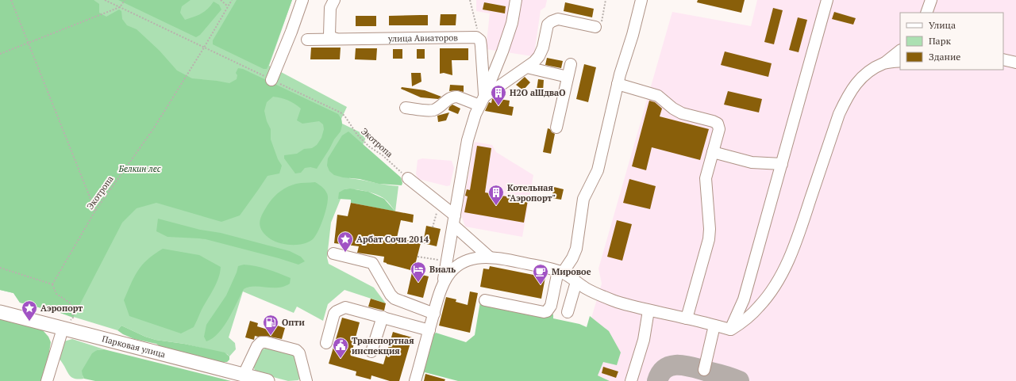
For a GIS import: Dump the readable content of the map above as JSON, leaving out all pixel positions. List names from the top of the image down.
{
  "streets": {
    "main road": ["Парковая улица"],
    "street": ["улица Авиаторов"],
    "path": ["Экотропа"]
  },
  "parks": ["Белкин лес"],
  "places": {
    "building": ["H2O аШдваО", "Котельная \"Аэропорт\""],
    "place": ["Арбат Сочи 2014", "Аэропорт"],
    "hotel": ["Виаль"],
    "cafe": ["Мировое"],
    "fuel station": ["Опти"],
    "public building": ["Транспортная инспекция"]
  },
  "legend": ["Улица", "Парк", "Здание"]
}
